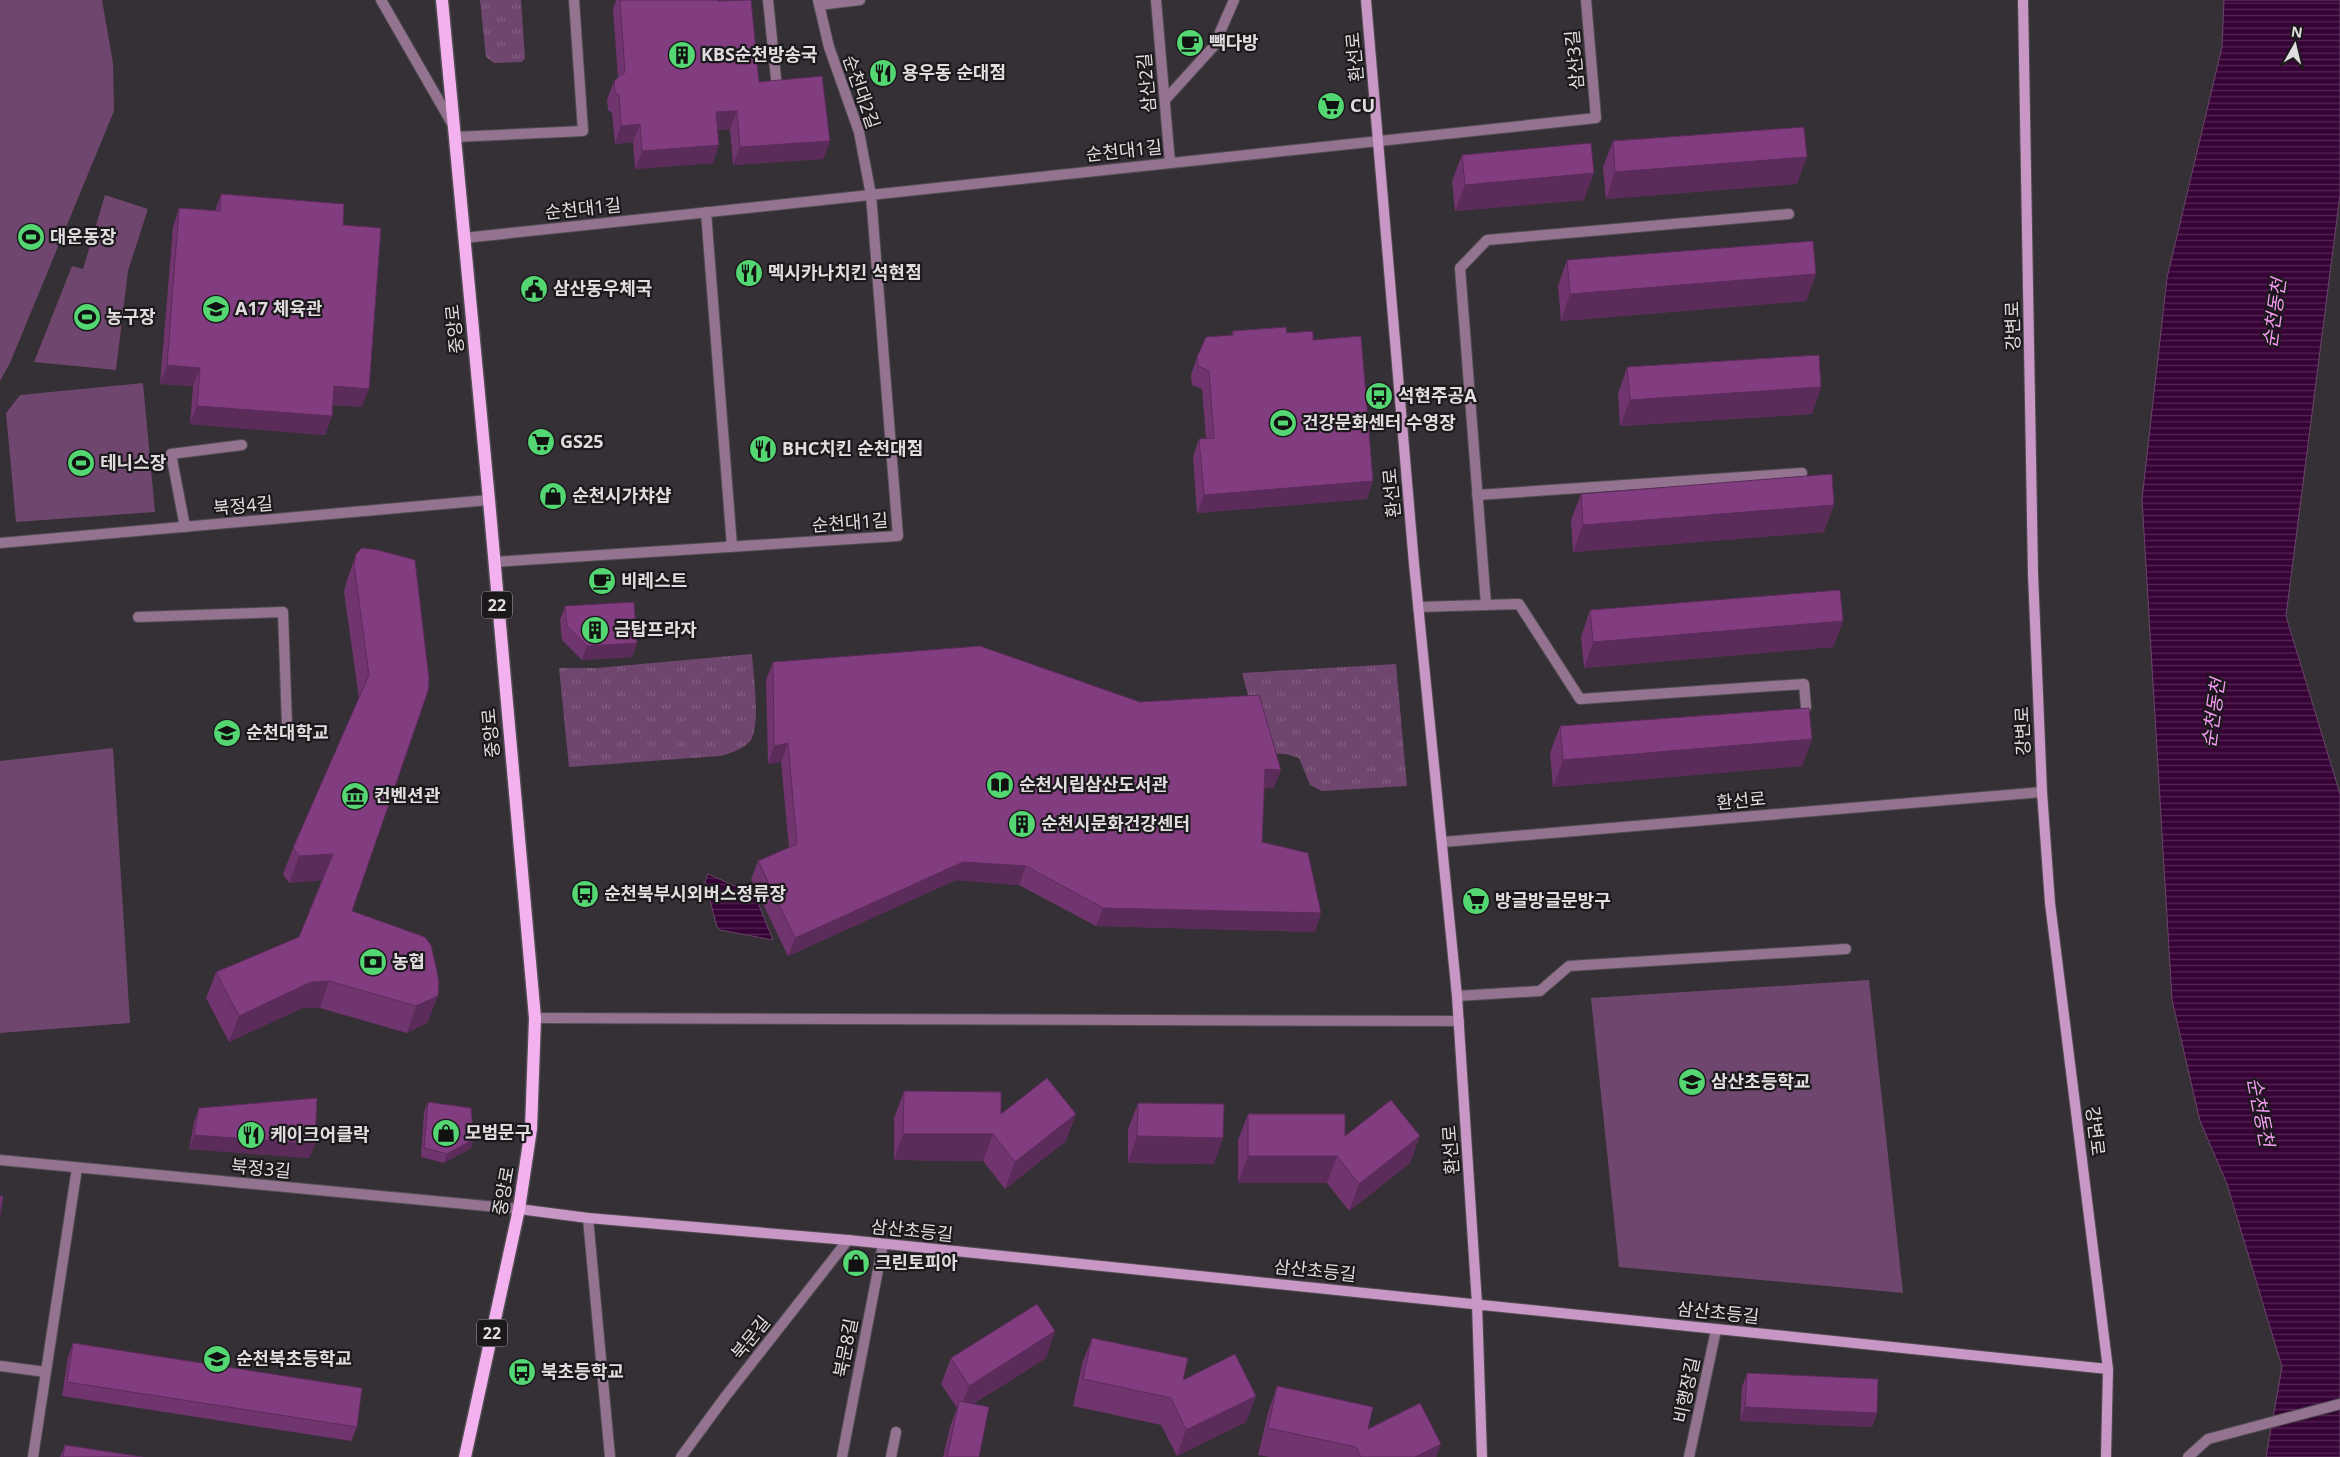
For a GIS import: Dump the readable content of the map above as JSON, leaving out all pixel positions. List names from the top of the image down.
{
  "streets": {
    "main road": ["중앙로", "22"],
    "street": [
      "환선로",
      "삼산3길",
      "삼산2길",
      "순천대2길",
      "순천대1길",
      "강변로",
      "북정4길",
      "북정3길",
      "삼산초등길",
      "북문길",
      "북문8길",
      "비행장길"
    ]
  },
  "crossings": [
    ["환선로", "삼산3길"],
    ["환선로", "순천대1길"],
    ["환선로", "강변로"],
    ["환선로", "삼산초등길"],
    ["삼산3길", "순천대1길"],
    ["삼산2길", "순천대1길"],
    ["순천대2길", "순천대1길"],
    ["순천대1길", "중앙로"],
    ["강변로", "삼산초등길"],
    ["중앙로", "북정4길"],
    ["중앙로", "북정3길"],
    ["중앙로", "삼산초등길"],
    ["북정3길", "삼산초등길"],
    ["삼산초등길", "북문길"],
    ["삼산초등길", "북문8길"],
    ["삼산초등길", "비행장길"]
  ],
  "water": ["순천동천"],
  "places": {
    "cafe": ["빽다방", "비레스트"],
    "building": ["KBS순천방송국", "금탑프라자", "순천시문화건강센터"],
    "restaurant": [
      "용우동 순대점",
      "멕시카나치킨 석현점",
      "BHC치킨 순천대점",
      "케이크어클락"
    ],
    "supermarket": ["CU", "GS25", "방글방글문방구"],
    "sports": [
      "대운동장",
      "농구장",
      "건강문화센터 수영장",
      "테니스장"
    ],
    "public building": ["삼산동우체국"],
    "school or university": [
      "A17 체육관",
      "순천대학교",
      "삼산초등학교",
      "순천북초등학교"
    ],
    "bus stop": ["석현주공A", "순천북부시외버스정류장", "북초등학교"],
    "shop": ["순천시가챠샵", "모범문구", "크린토피아"],
    "library": ["순천시립삼산도서관"],
    "museum": ["컨벤션관"],
    "bank": ["농협"]
  },
  "north": "top"
}
